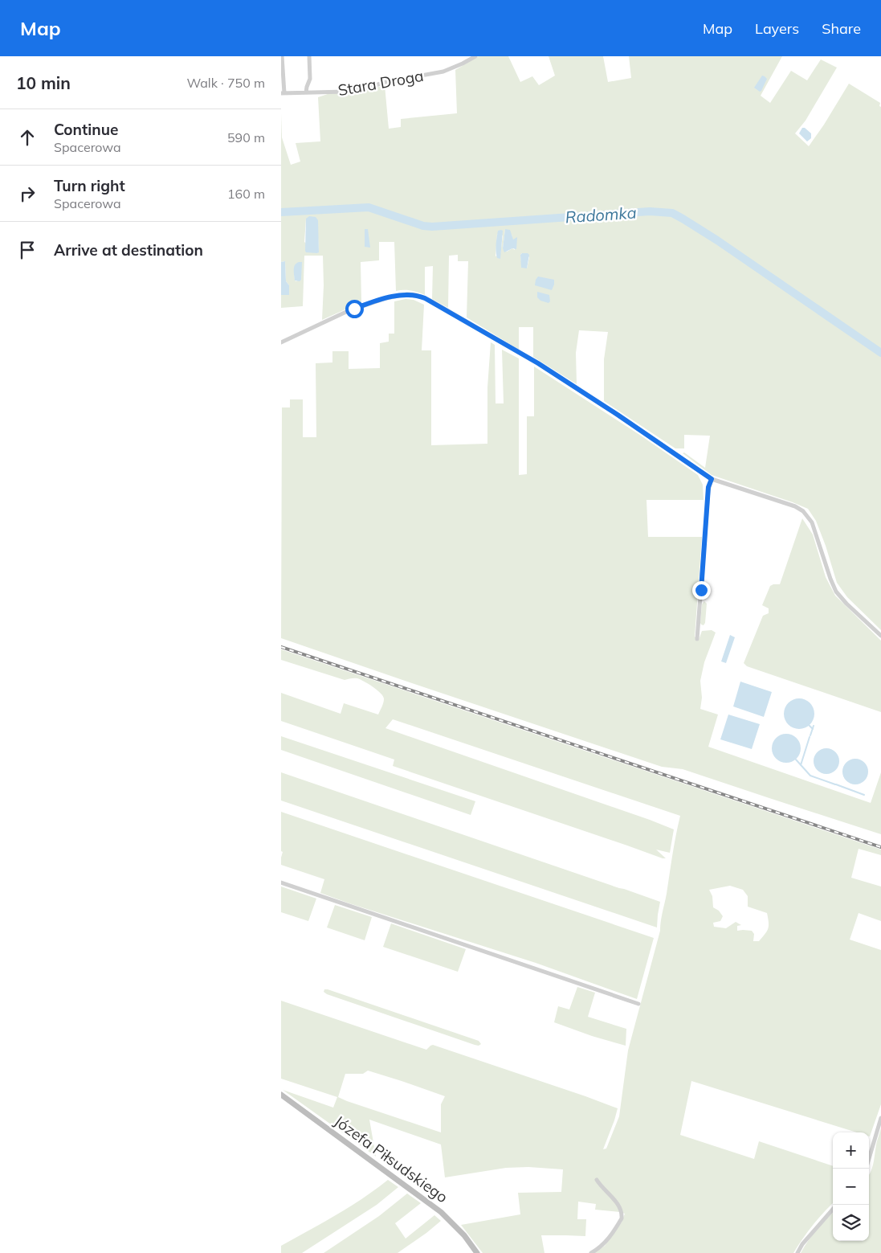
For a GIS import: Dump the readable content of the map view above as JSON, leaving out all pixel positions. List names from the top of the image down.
{
  "streets": {
    "street": ["Stara Droga", "Józefa Piłsudskiego"]
  },
  "water": ["Radomka"],
  "page": {
    "header": "Map",
    "nav": ["Map", "Layers", "Share"],
    "heading": ["10 min", "Walk · 750 m"],
    "list": [
      ["Continue", "Spacerowa", "590 m"],
      ["Turn right", "Spacerowa", "160 m"],
      "Arrive at destination"
    ],
    "map_buttons": ["+", "−"]
  }
}
